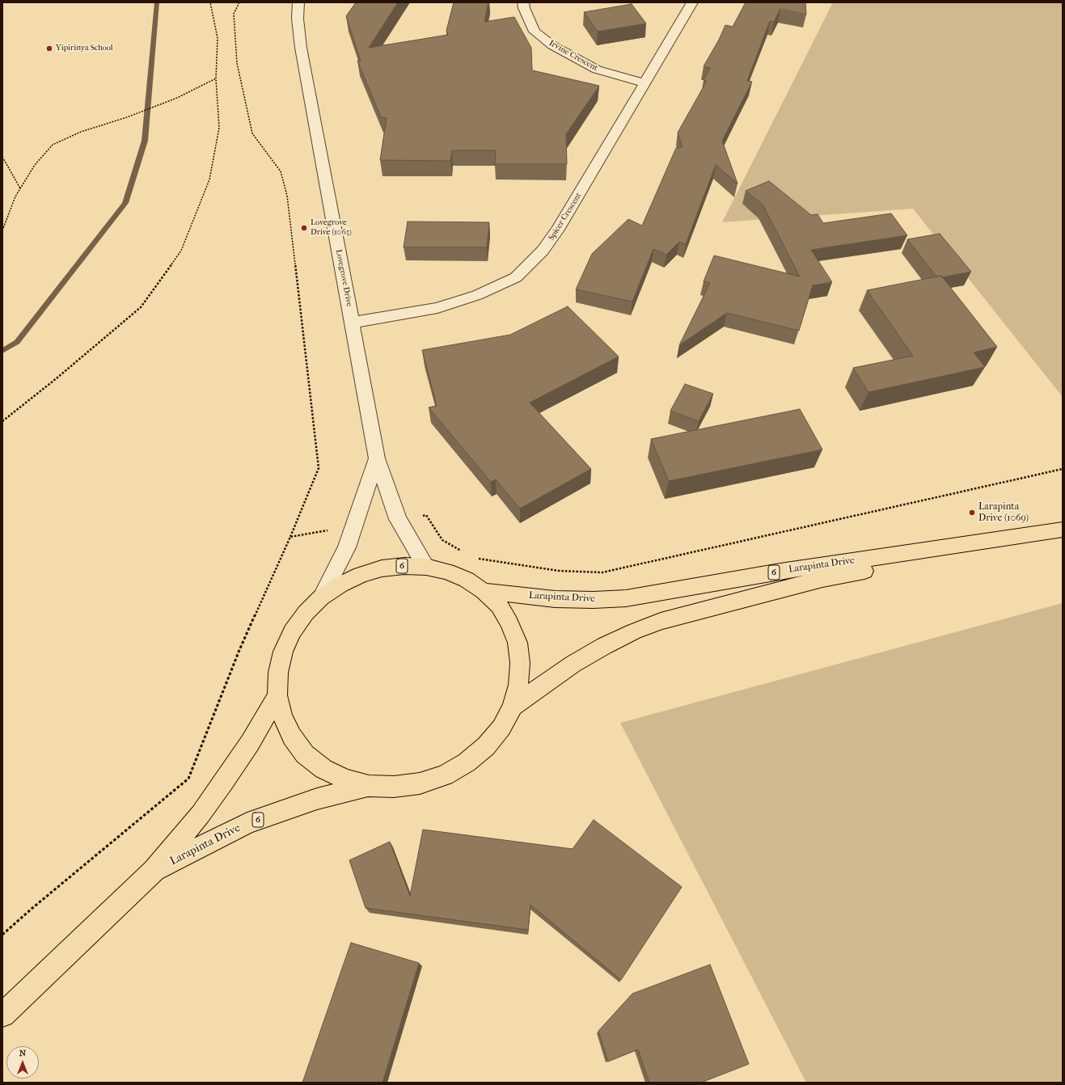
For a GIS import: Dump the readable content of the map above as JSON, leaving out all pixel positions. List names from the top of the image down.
{
  "streets": {
    "main road": ["Larapinta Drive", "6"],
    "street": ["Irvine Crescent", "Spicer Crescent", "Lovegrove Drive"]
  },
  "crossings": [
    ["Irvine Crescent", "Spicer Crescent"],
    ["Spicer Crescent", "Lovegrove Drive"],
    ["Lovegrove Drive", "6"],
    ["Larapinta Drive", "6"]
  ],
  "places": ["Yipirinya School", "Lovegrove Drive (1063)", "Larapinta Drive (1069)"],
  "north": "top"
}
